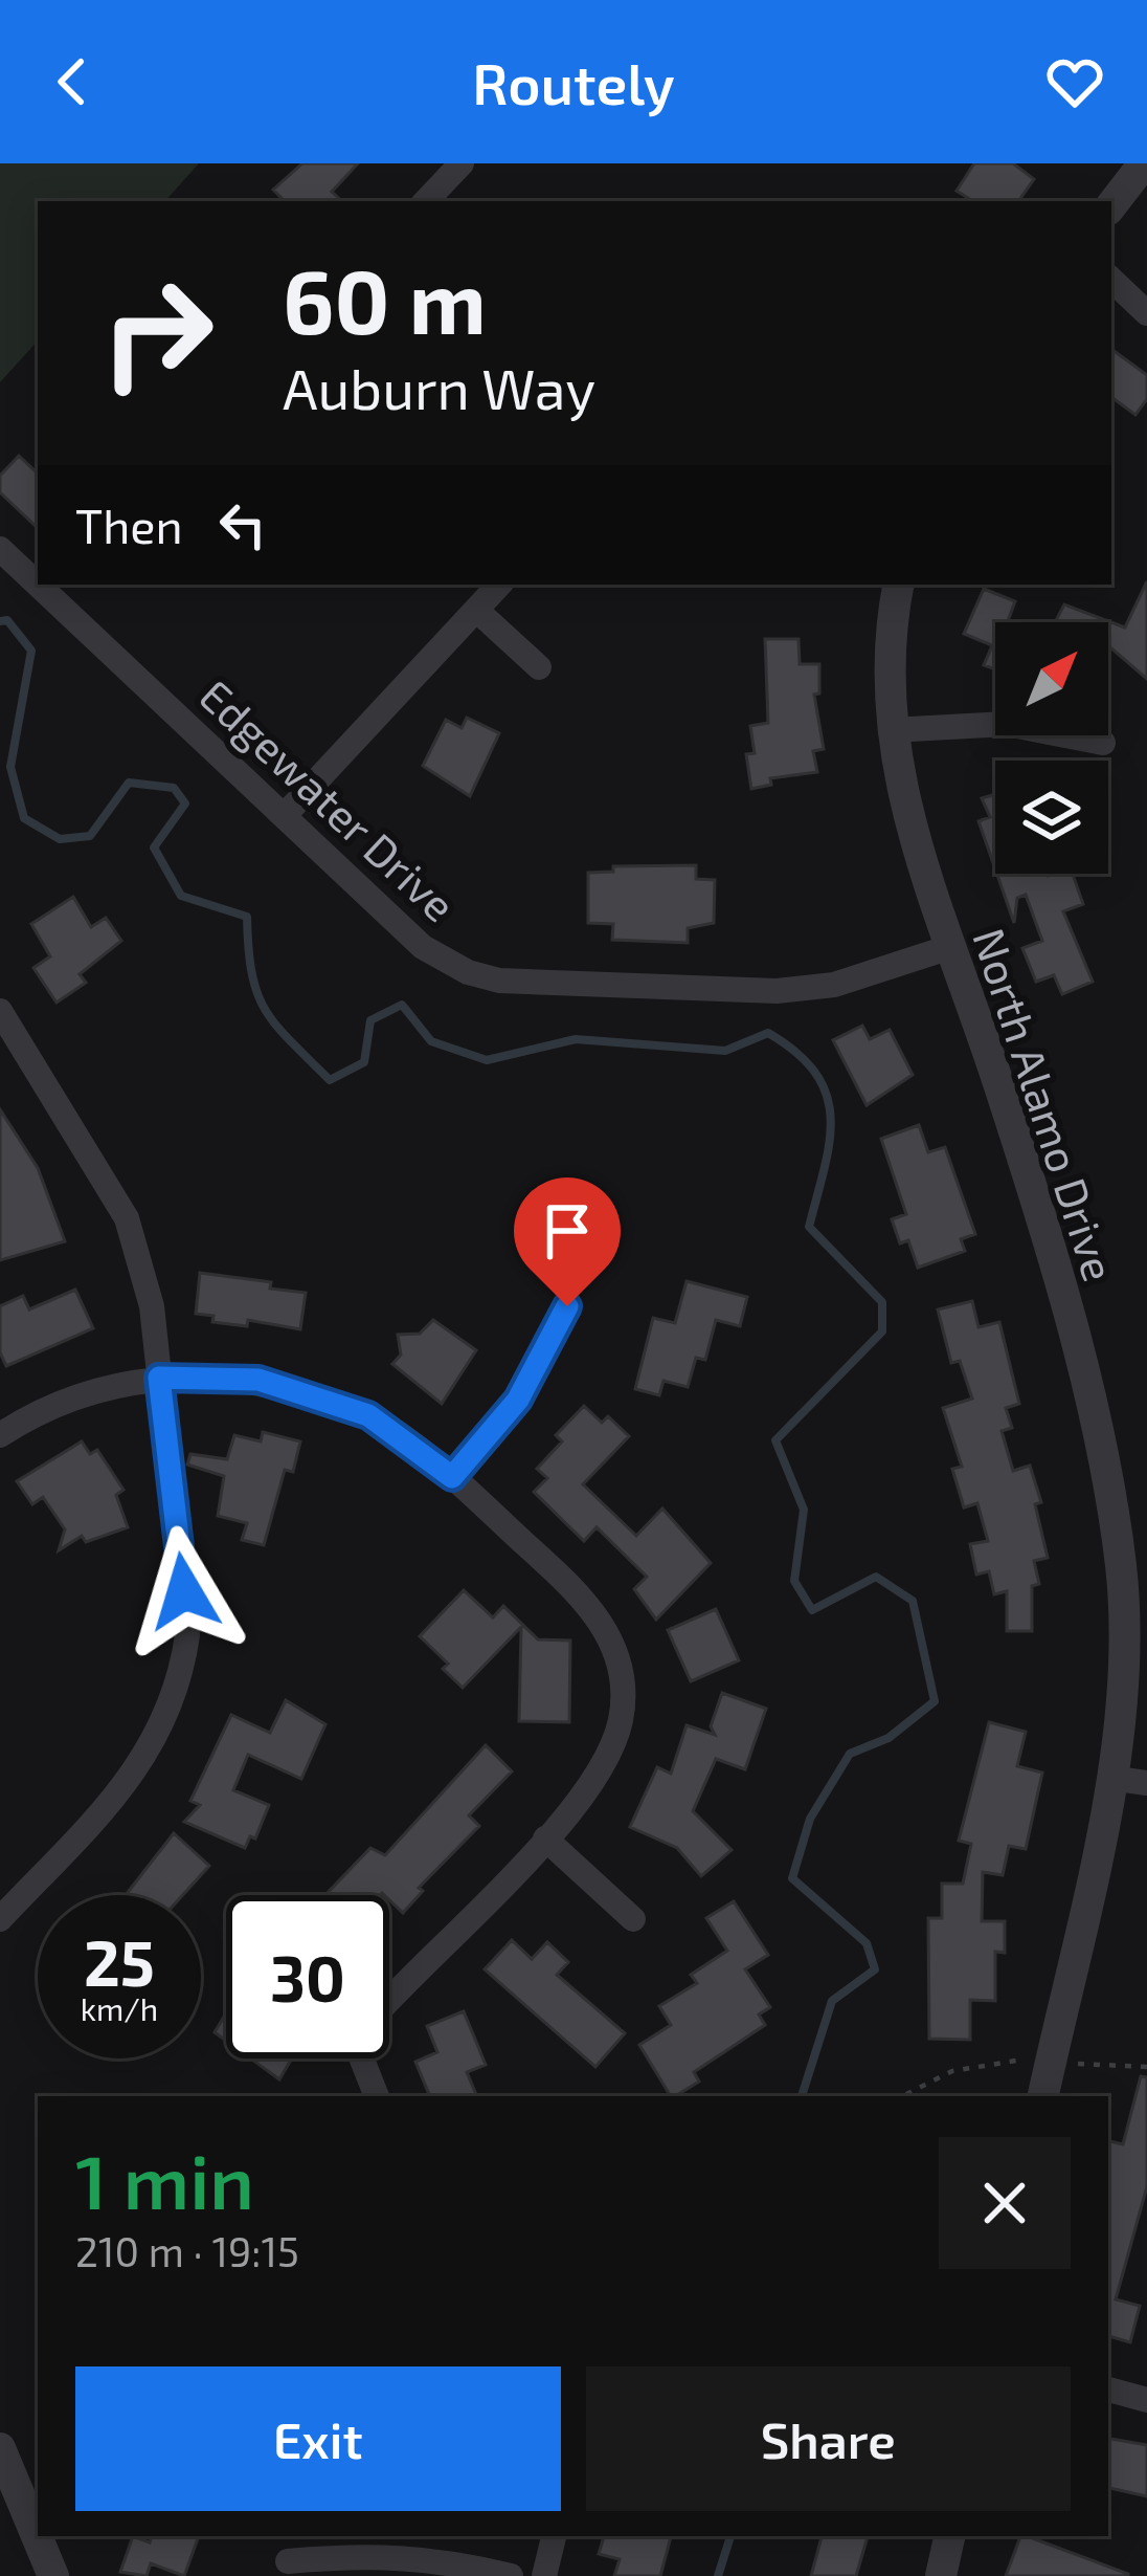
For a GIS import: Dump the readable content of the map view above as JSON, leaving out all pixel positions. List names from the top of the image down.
{
  "streets": {
    "street": ["Edgewater Drive", "North Alamo Drive"]
  },
  "crossings": [
    ["Edgewater Drive", "North Alamo Drive"]
  ],
  "north": "top right",
  "page": {
    "header": "Routely",
    "turn": ["60 m", "Auburn Way"],
    "then": "Then",
    "speed": "25 km/h",
    "limit": "30",
    "heading": ["1 min", "210 m · 19:15"],
    "buttons": ["Exit", "Share"]
  }
}
